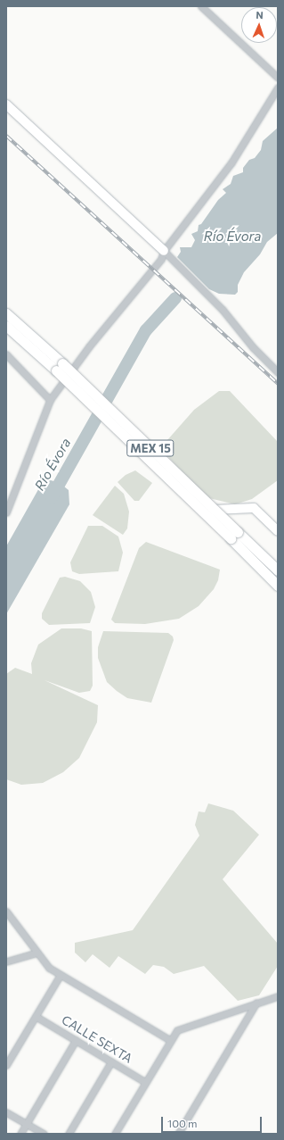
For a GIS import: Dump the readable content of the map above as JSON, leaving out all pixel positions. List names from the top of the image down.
{
  "streets": {
    "main road": ["MEX 15"],
    "street": ["CALLE SEXTA"]
  },
  "water": ["Río Évora"],
  "scale_bar": "100 m",
  "north": "top"
}
